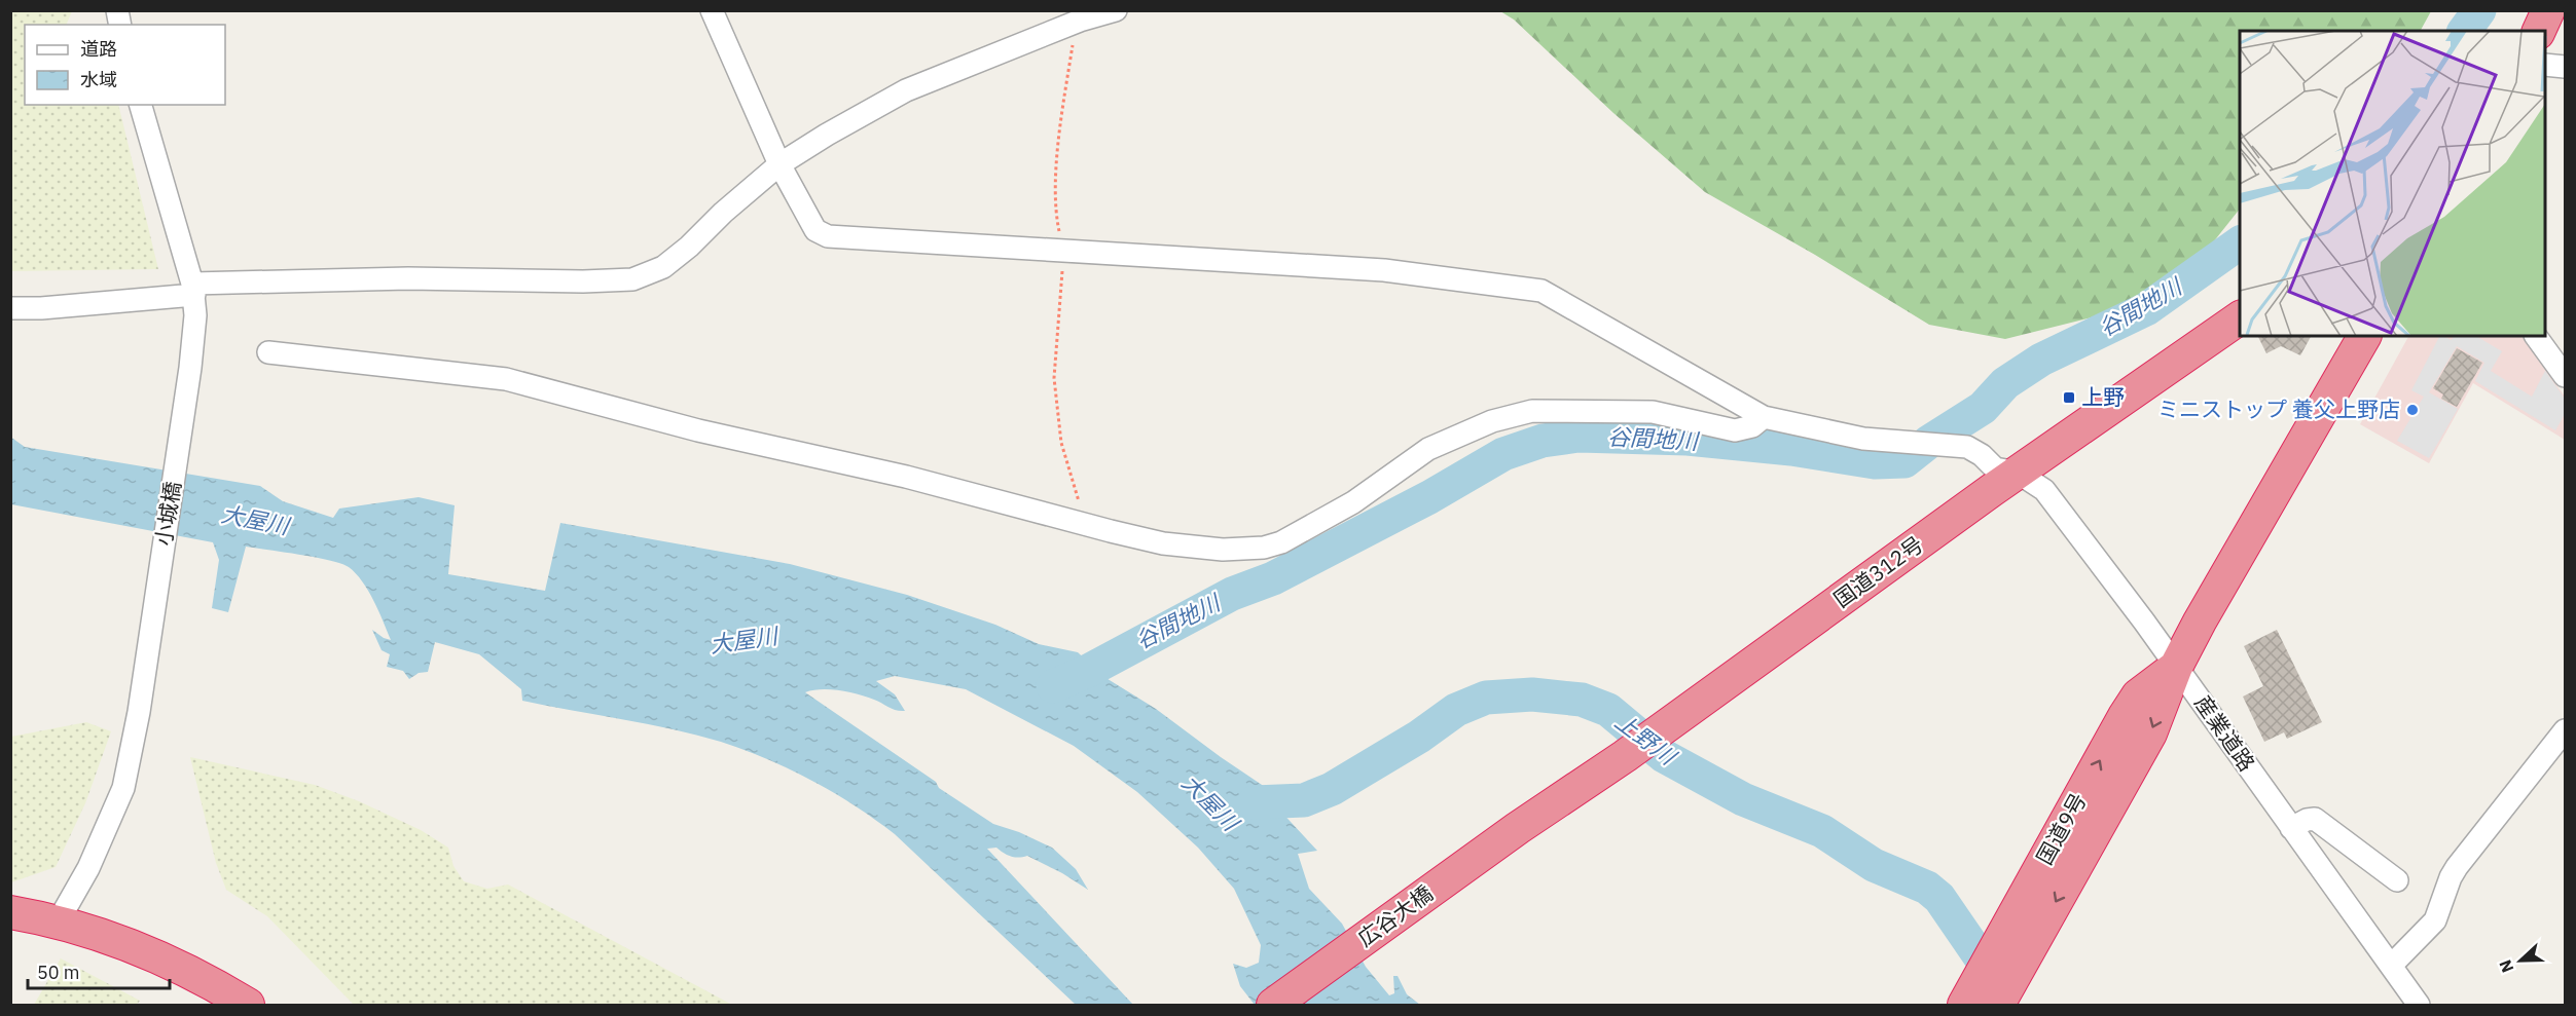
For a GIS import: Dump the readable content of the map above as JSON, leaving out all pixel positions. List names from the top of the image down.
{
  "streets": {
    "highway": ["国道312号", "国道9号", "広谷大橋"],
    "street": ["小城橋", "産業道路"]
  },
  "crossings": [
    ["国道312号", "産業道路"],
    ["国道312号", "広谷大橋"],
    ["産業道路", "国道9号"]
  ],
  "water": ["谷間地川", "大屋川", "上野川"],
  "places": {
    "transit": ["上野"],
    "other": ["ミニストップ 養父上野店"]
  },
  "legend": ["道路", "水域"],
  "scale_bar": "50 m",
  "north": "left"
}
